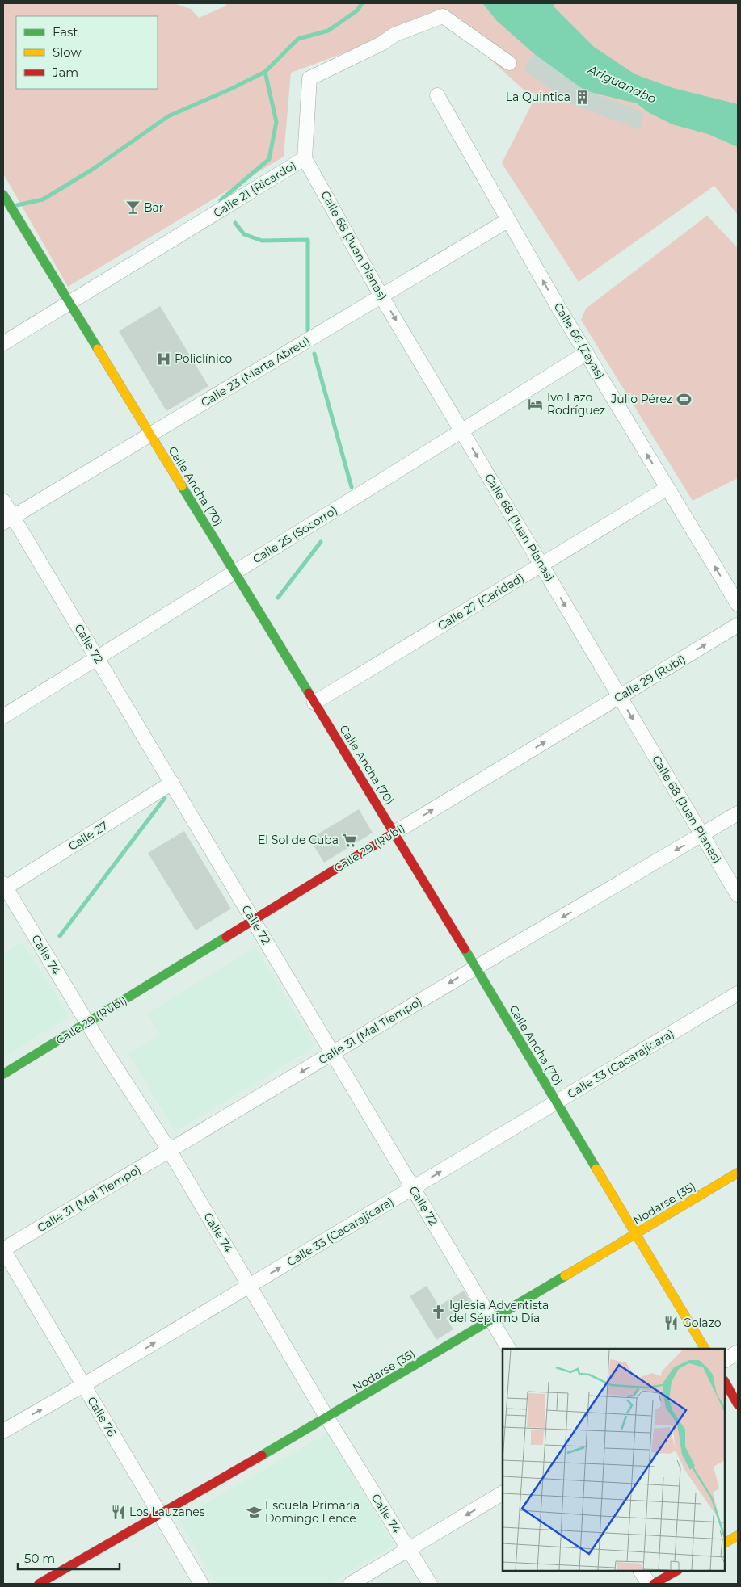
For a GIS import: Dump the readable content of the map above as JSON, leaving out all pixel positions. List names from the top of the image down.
{
  "streets": {
    "street": [
      "Calle 21 (Ricardo)",
      "Calle 68 (Juan Planas)",
      "Calle 66 (Zayas)",
      "Calle 23 (Marta Abreu)",
      "Calle Ancha (70)",
      "Calle 25 (Socorro)",
      "Calle 27 (Caridad)",
      "Calle 72",
      "Calle 29 (Rubí)",
      "Calle 27",
      "Calle 74",
      "Calle 31 (Mal Tiempo)",
      "Calle 33 (Cacarajícara)",
      "Nodarse (35)",
      "Calle 76"
    ]
  },
  "crossings": [
    ["Calle 21 (Ricardo)", "Calle 68 (Juan Planas)"],
    ["Calle 21 (Ricardo)", "Calle Ancha (70)"],
    ["Calle 68 (Juan Planas)", "Calle 23 (Marta Abreu)"],
    ["Calle 68 (Juan Planas)", "Calle 25 (Socorro)"],
    ["Calle 68 (Juan Planas)", "Calle 27 (Caridad)"],
    ["Calle 68 (Juan Planas)", "Calle 29 (Rubí)"],
    ["Calle 68 (Juan Planas)", "Calle 31 (Mal Tiempo)"],
    ["Calle 66 (Zayas)", "Calle 23 (Marta Abreu)"],
    ["Calle 66 (Zayas)", "Calle 25 (Socorro)"],
    ["Calle 66 (Zayas)", "Calle 27 (Caridad)"],
    ["Calle 23 (Marta Abreu)", "Calle Ancha (70)"],
    ["Calle 23 (Marta Abreu)", "Calle 72"],
    ["Calle Ancha (70)", "Calle 25 (Socorro)"],
    ["Calle Ancha (70)", "Calle 27 (Caridad)"],
    ["Calle Ancha (70)", "Calle 29 (Rubí)"],
    ["Calle Ancha (70)", "Calle 31 (Mal Tiempo)"],
    ["Calle Ancha (70)", "Calle 33 (Cacarajícara)"],
    ["Calle Ancha (70)", "Nodarse (35)"],
    ["Calle 25 (Socorro)", "Calle 72"],
    ["Calle 72", "Calle 29 (Rubí)"],
    ["Calle 72", "Calle 27"],
    ["Calle 72", "Calle 31 (Mal Tiempo)"],
    ["Calle 72", "Calle 33 (Cacarajícara)"],
    ["Calle 72", "Nodarse (35)"],
    ["Calle 29 (Rubí)", "Calle 74"],
    ["Calle 27", "Calle 74"],
    ["Calle 74", "Calle 31 (Mal Tiempo)"],
    ["Calle 74", "Calle 33 (Cacarajícara)"],
    ["Calle 74", "Nodarse (35)"],
    ["Calle 31 (Mal Tiempo)", "Calle 76"],
    ["Calle 33 (Cacarajícara)", "Calle 76"],
    ["Nodarse (35)", "Calle 76"]
  ],
  "one_way": [
    "Calle 68 (Juan Planas)",
    "Calle 66 (Zayas)",
    "Calle 29 (Rubí)",
    "Calle 31 (Mal Tiempo)",
    "Calle 33 (Cacarajícara)"
  ],
  "water": ["Ariguanabo"],
  "places": {
    "building": ["La Quintica"],
    "bar": ["Bar"],
    "hospital": ["Policlínico"],
    "sports": ["Julio Pérez"],
    "hotel": ["Ivo Lazo Rodríguez"],
    "supermarket": ["El Sol de Cuba"],
    "church": ["Iglesia Adventista del Séptimo Día"],
    "restaurant": ["Golazo", "Los Lauzanes"],
    "school or university": ["Escuela Primaria Domingo Lence"]
  },
  "legend": ["Fast", "Slow", "Jam"],
  "scale_bar": "50 m"
}
